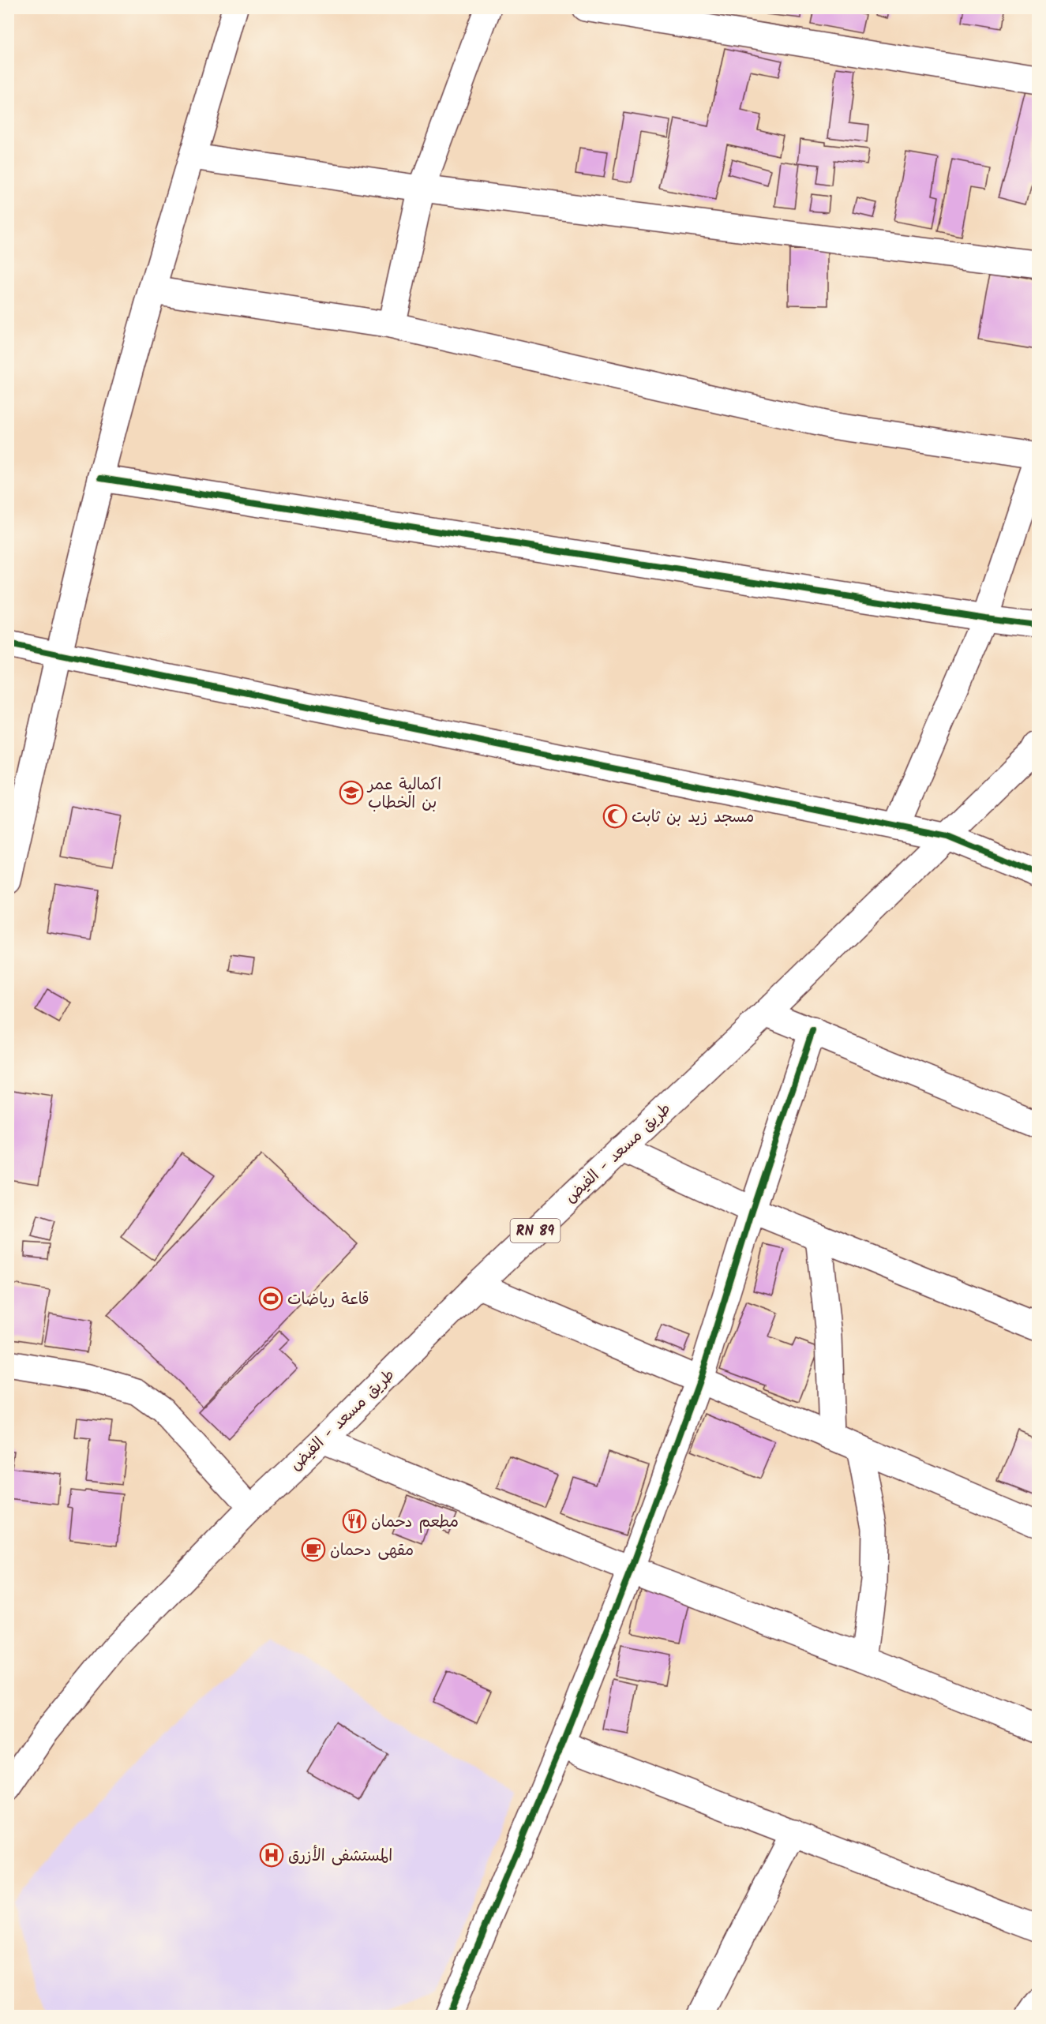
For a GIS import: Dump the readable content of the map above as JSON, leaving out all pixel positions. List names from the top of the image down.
{
  "streets": {
    "street": ["طريق مسعد - الفيض", "RN 89"]
  },
  "places": {
    "school or university": ["اكمالية عمر بن الخطاب"],
    "mosque": ["مسجد زيد بن ثابت"],
    "sports": ["قاعة رياضات"],
    "restaurant": ["مطعم دحمان"],
    "cafe": ["مقهى دحمان"],
    "hospital": ["المستشفى الأزرق"]
  }
}
